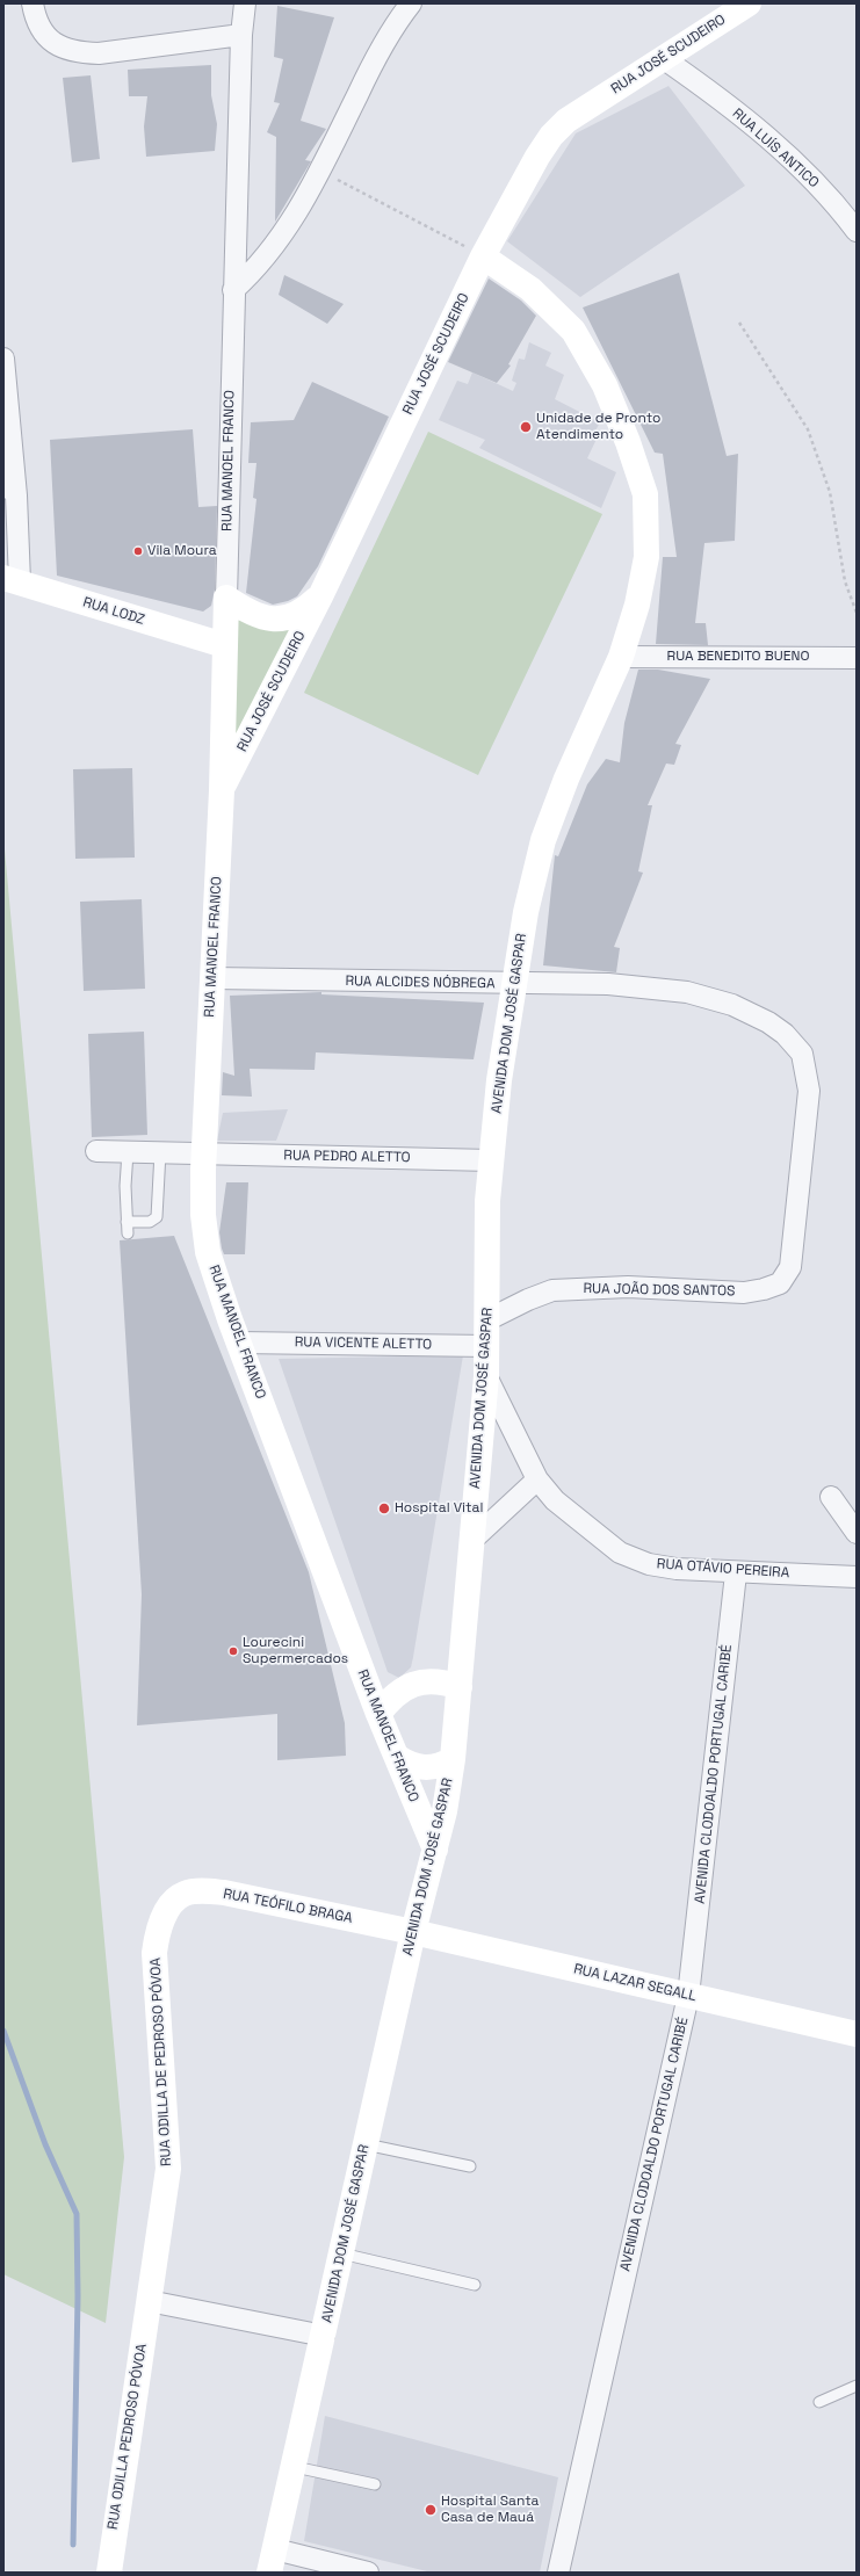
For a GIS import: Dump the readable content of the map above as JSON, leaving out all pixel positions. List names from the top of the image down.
{
  "streets": {
    "street": [
      "RUA JOSÉ SCUDEIRO",
      "RUA LUÍS ANTICO",
      "RUA MANOEL FRANCO",
      "RUA LODZ",
      "RUA BENEDITO BUENO",
      "RUA ALCIDES NÓBREGA",
      "AVENIDA DOM JOSÉ GASPAR",
      "RUA PEDRO ALETTO",
      "RUA JOÃO DOS SANTOS",
      "RUA VICENTE ALETTO",
      "RUA OTÁVIO PEREIRA",
      "AVENIDA CLODOALDO PORTUGAL CARIBÉ",
      "RUA TEÓFILO BRAGA",
      "RUA LAZAR SEGALL",
      "RUA ODILLA DE PEDROSO PÓVOA",
      "RUA ODILLA PEDROSO PÓVOA"
    ]
  },
  "crossings": [
    ["RUA JOSÉ SCUDEIRO", "RUA LUÍS ANTICO"],
    ["RUA JOSÉ SCUDEIRO", "RUA MANOEL FRANCO"],
    ["RUA JOSÉ SCUDEIRO", "AVENIDA DOM JOSÉ GASPAR"],
    ["RUA MANOEL FRANCO", "RUA LODZ"],
    ["RUA MANOEL FRANCO", "RUA ALCIDES NÓBREGA"],
    ["RUA MANOEL FRANCO", "AVENIDA DOM JOSÉ GASPAR"],
    ["RUA MANOEL FRANCO", "RUA PEDRO ALETTO"],
    ["RUA MANOEL FRANCO", "RUA VICENTE ALETTO"],
    ["RUA BENEDITO BUENO", "AVENIDA DOM JOSÉ GASPAR"],
    ["RUA ALCIDES NÓBREGA", "AVENIDA DOM JOSÉ GASPAR"],
    ["RUA ALCIDES NÓBREGA", "RUA JOÃO DOS SANTOS"],
    ["AVENIDA DOM JOSÉ GASPAR", "RUA PEDRO ALETTO"],
    ["AVENIDA DOM JOSÉ GASPAR", "RUA JOÃO DOS SANTOS"],
    ["AVENIDA DOM JOSÉ GASPAR", "RUA VICENTE ALETTO"],
    ["AVENIDA DOM JOSÉ GASPAR", "RUA OTÁVIO PEREIRA"],
    ["AVENIDA DOM JOSÉ GASPAR", "RUA TEÓFILO BRAGA"],
    ["AVENIDA DOM JOSÉ GASPAR", "RUA LAZAR SEGALL"],
    ["RUA OTÁVIO PEREIRA", "AVENIDA CLODOALDO PORTUGAL CARIBÉ"],
    ["AVENIDA CLODOALDO PORTUGAL CARIBÉ", "RUA LAZAR SEGALL"],
    ["RUA TEÓFILO BRAGA", "RUA LAZAR SEGALL"],
    ["RUA TEÓFILO BRAGA", "RUA ODILLA DE PEDROSO PÓVOA"],
    ["RUA ODILLA DE PEDROSO PÓVOA", "RUA ODILLA PEDROSO PÓVOA"]
  ],
  "places": [
    "Unidade de Pronto Atendimento",
    "Vila Moura",
    "Hospital Vital",
    "Lourecini Supermercados",
    "Hospital Santa Casa de Mauá"
  ]
}
